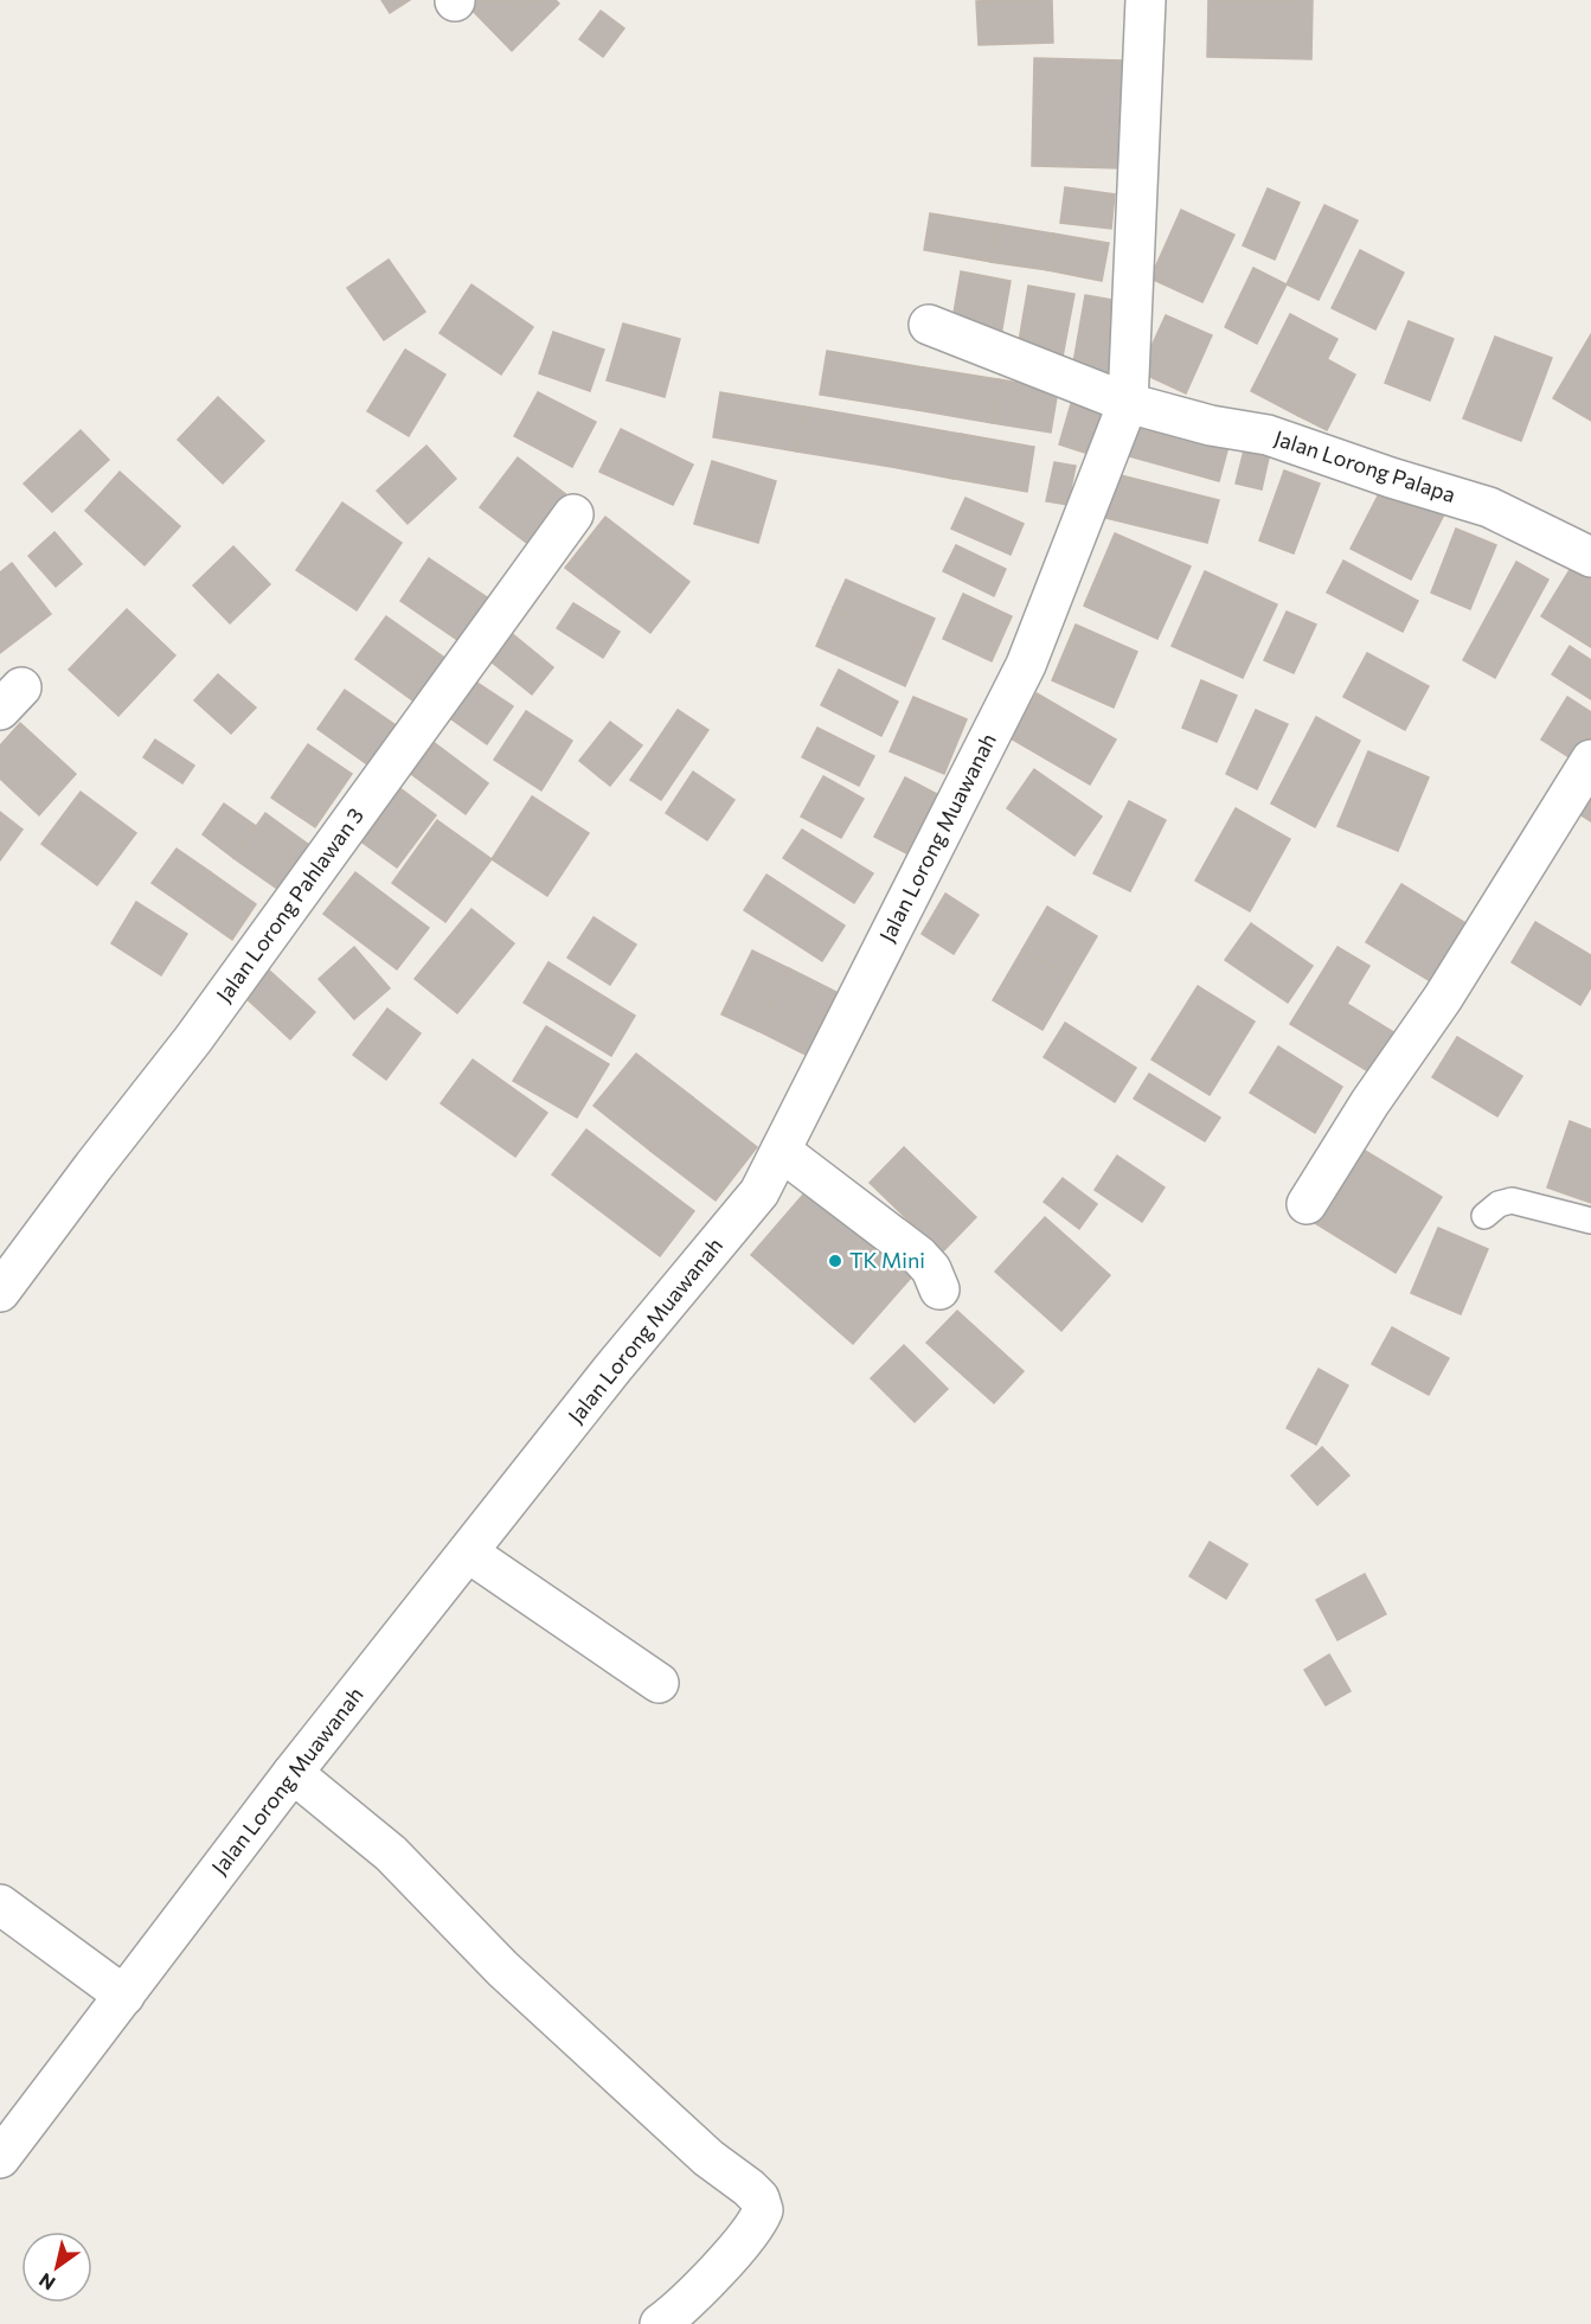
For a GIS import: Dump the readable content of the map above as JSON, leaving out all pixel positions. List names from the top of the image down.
{
  "streets": {
    "street": ["Jalan Lorong Palapa", "Jalan Lorong Muawanah", "Jalan Lorong Pahlawan 3"]
  },
  "crossings": [
    ["Jalan Lorong Palapa", "Jalan Lorong Muawanah"]
  ],
  "places": ["TK Mini"],
  "north": "bottom left"
}
